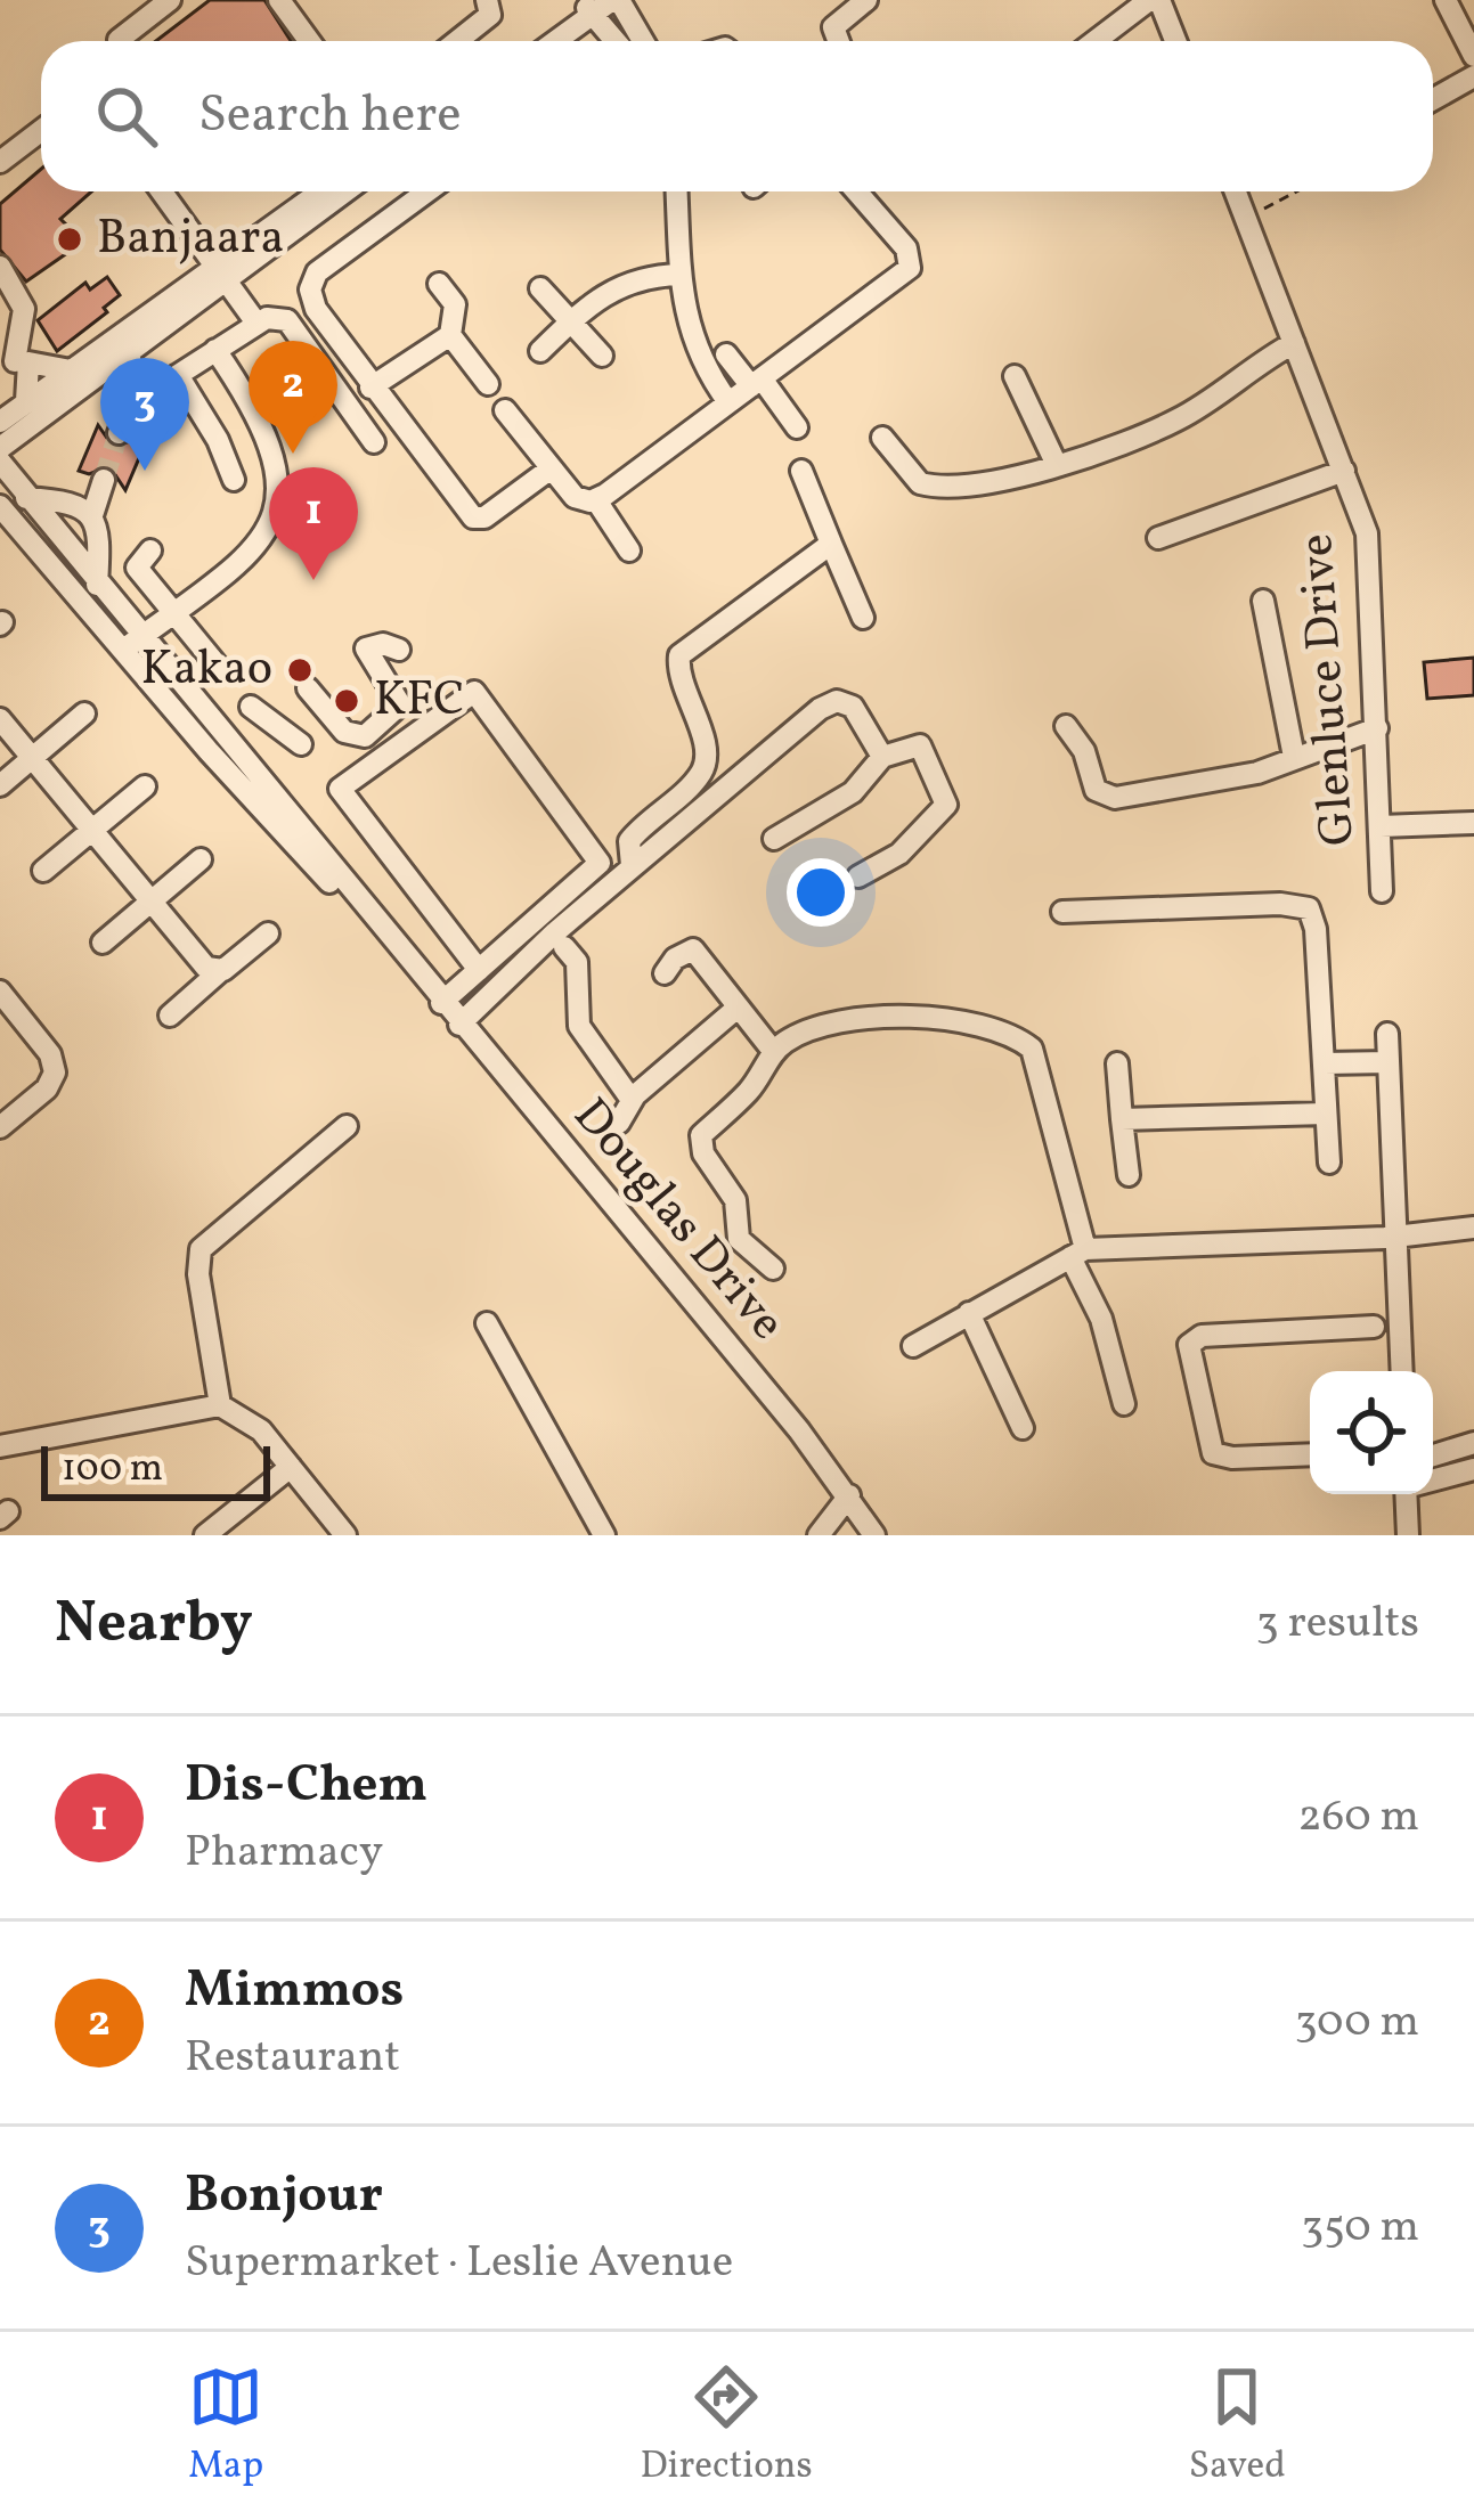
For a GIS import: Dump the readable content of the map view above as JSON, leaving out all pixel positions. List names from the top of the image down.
{
  "streets": {
    "street": ["Glenluce Drive", "Douglas Drive"]
  },
  "places": ["Banjaara", "Kakao", "KFC"],
  "scale_bar": "100 m",
  "page": {
    "search": "Search here",
    "pins": ["2", "3", "1"],
    "scale": "100 m",
    "heading": ["Nearby", "3 results"],
    "list": [
      {
        "mark": "1",
        "name": "Dis-Chem",
        "note": "Pharmacy",
        "value": "260 m"
      },
      {
        "mark": "2",
        "name": "Mimmos",
        "note": "Restaurant",
        "value": "300 m"
      },
      {
        "mark": "3",
        "name": "Bonjour",
        "note": "Supermarket · Leslie Avenue",
        "value": "350 m"
      }
    ],
    "nav": ["Map", "Directions", "Saved"]
  }
}
